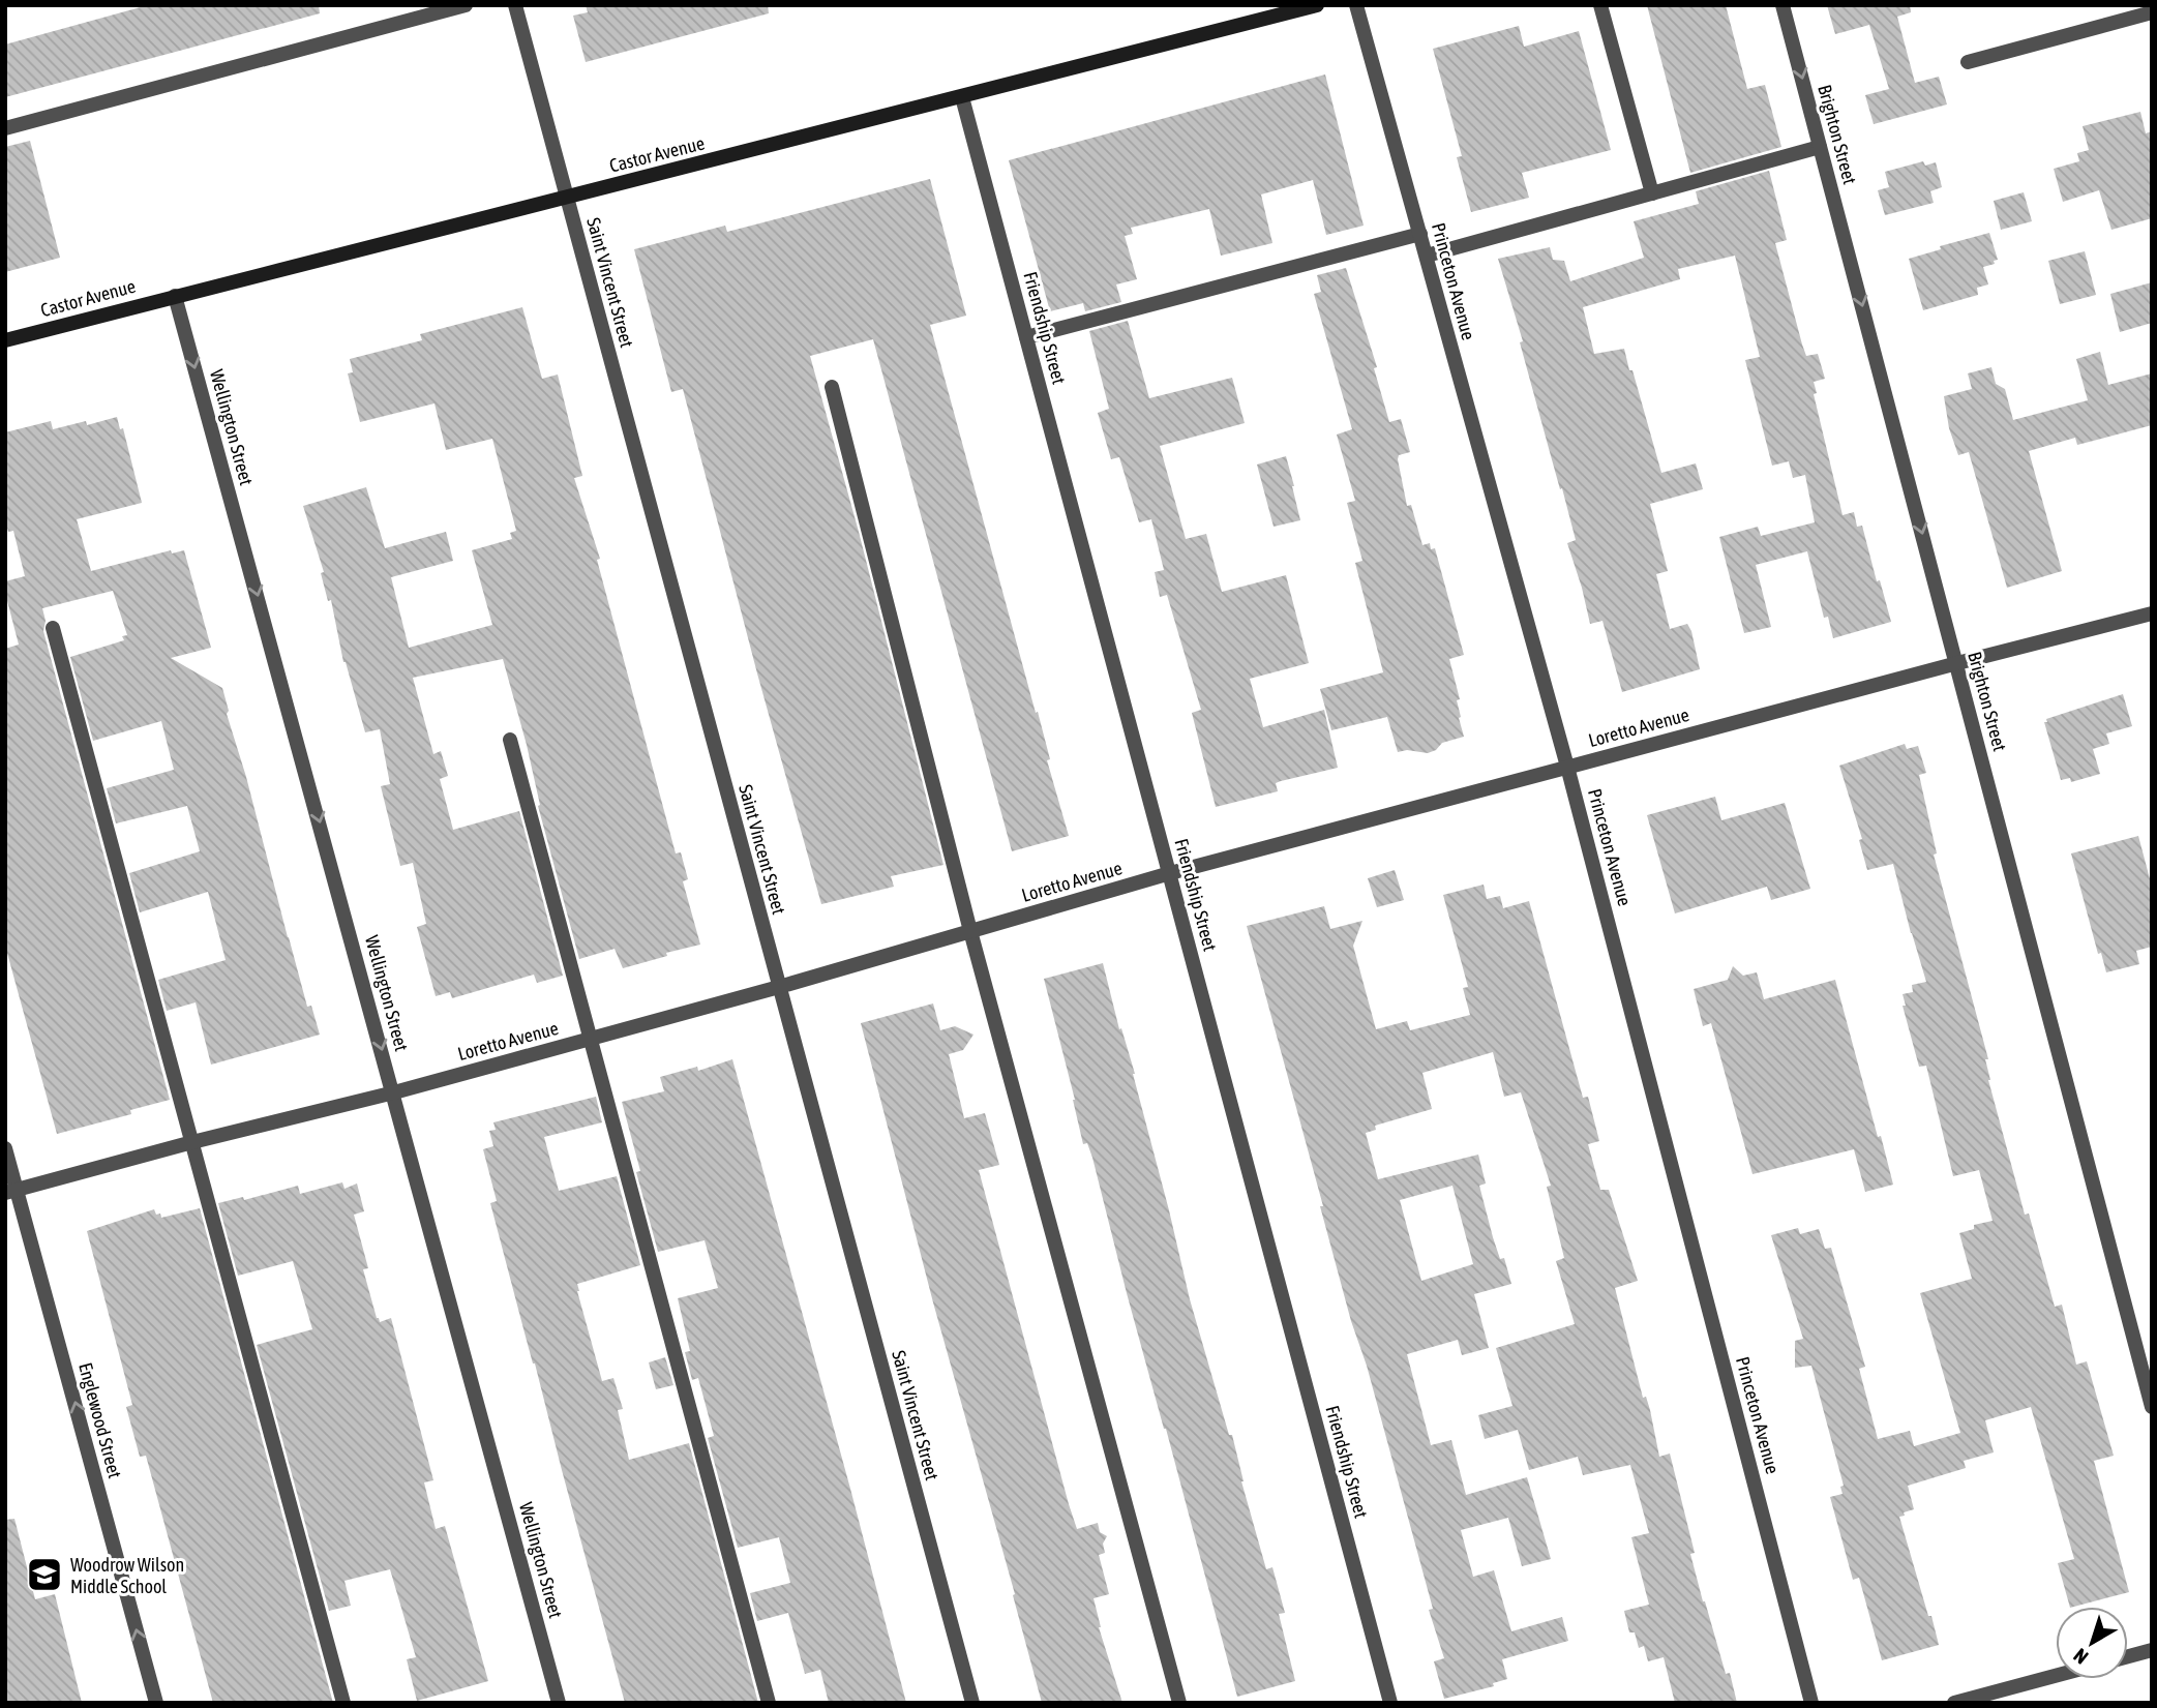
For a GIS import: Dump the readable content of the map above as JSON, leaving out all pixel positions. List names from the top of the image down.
{
  "streets": {
    "main road": ["Castor Avenue"],
    "street": [
      "Brighton Street",
      "Princeton Avenue",
      "Saint Vincent Street",
      "Friendship Street",
      "Wellington Street",
      "Loretto Avenue",
      "Englewood Street"
    ]
  },
  "crossings": [
    ["Brighton Street", "Loretto Avenue"],
    ["Castor Avenue", "Saint Vincent Street"],
    ["Castor Avenue", "Friendship Street"],
    ["Castor Avenue", "Wellington Street"],
    ["Princeton Avenue", "Loretto Avenue"],
    ["Saint Vincent Street", "Loretto Avenue"],
    ["Friendship Street", "Loretto Avenue"],
    ["Wellington Street", "Loretto Avenue"],
    ["Loretto Avenue", "Englewood Street"]
  ],
  "one_way": ["Brighton Street", "Wellington Street", "Englewood Street"],
  "places": {
    "school or university": ["Woodrow Wilson Middle School"]
  },
  "north": "bottom left"
}
